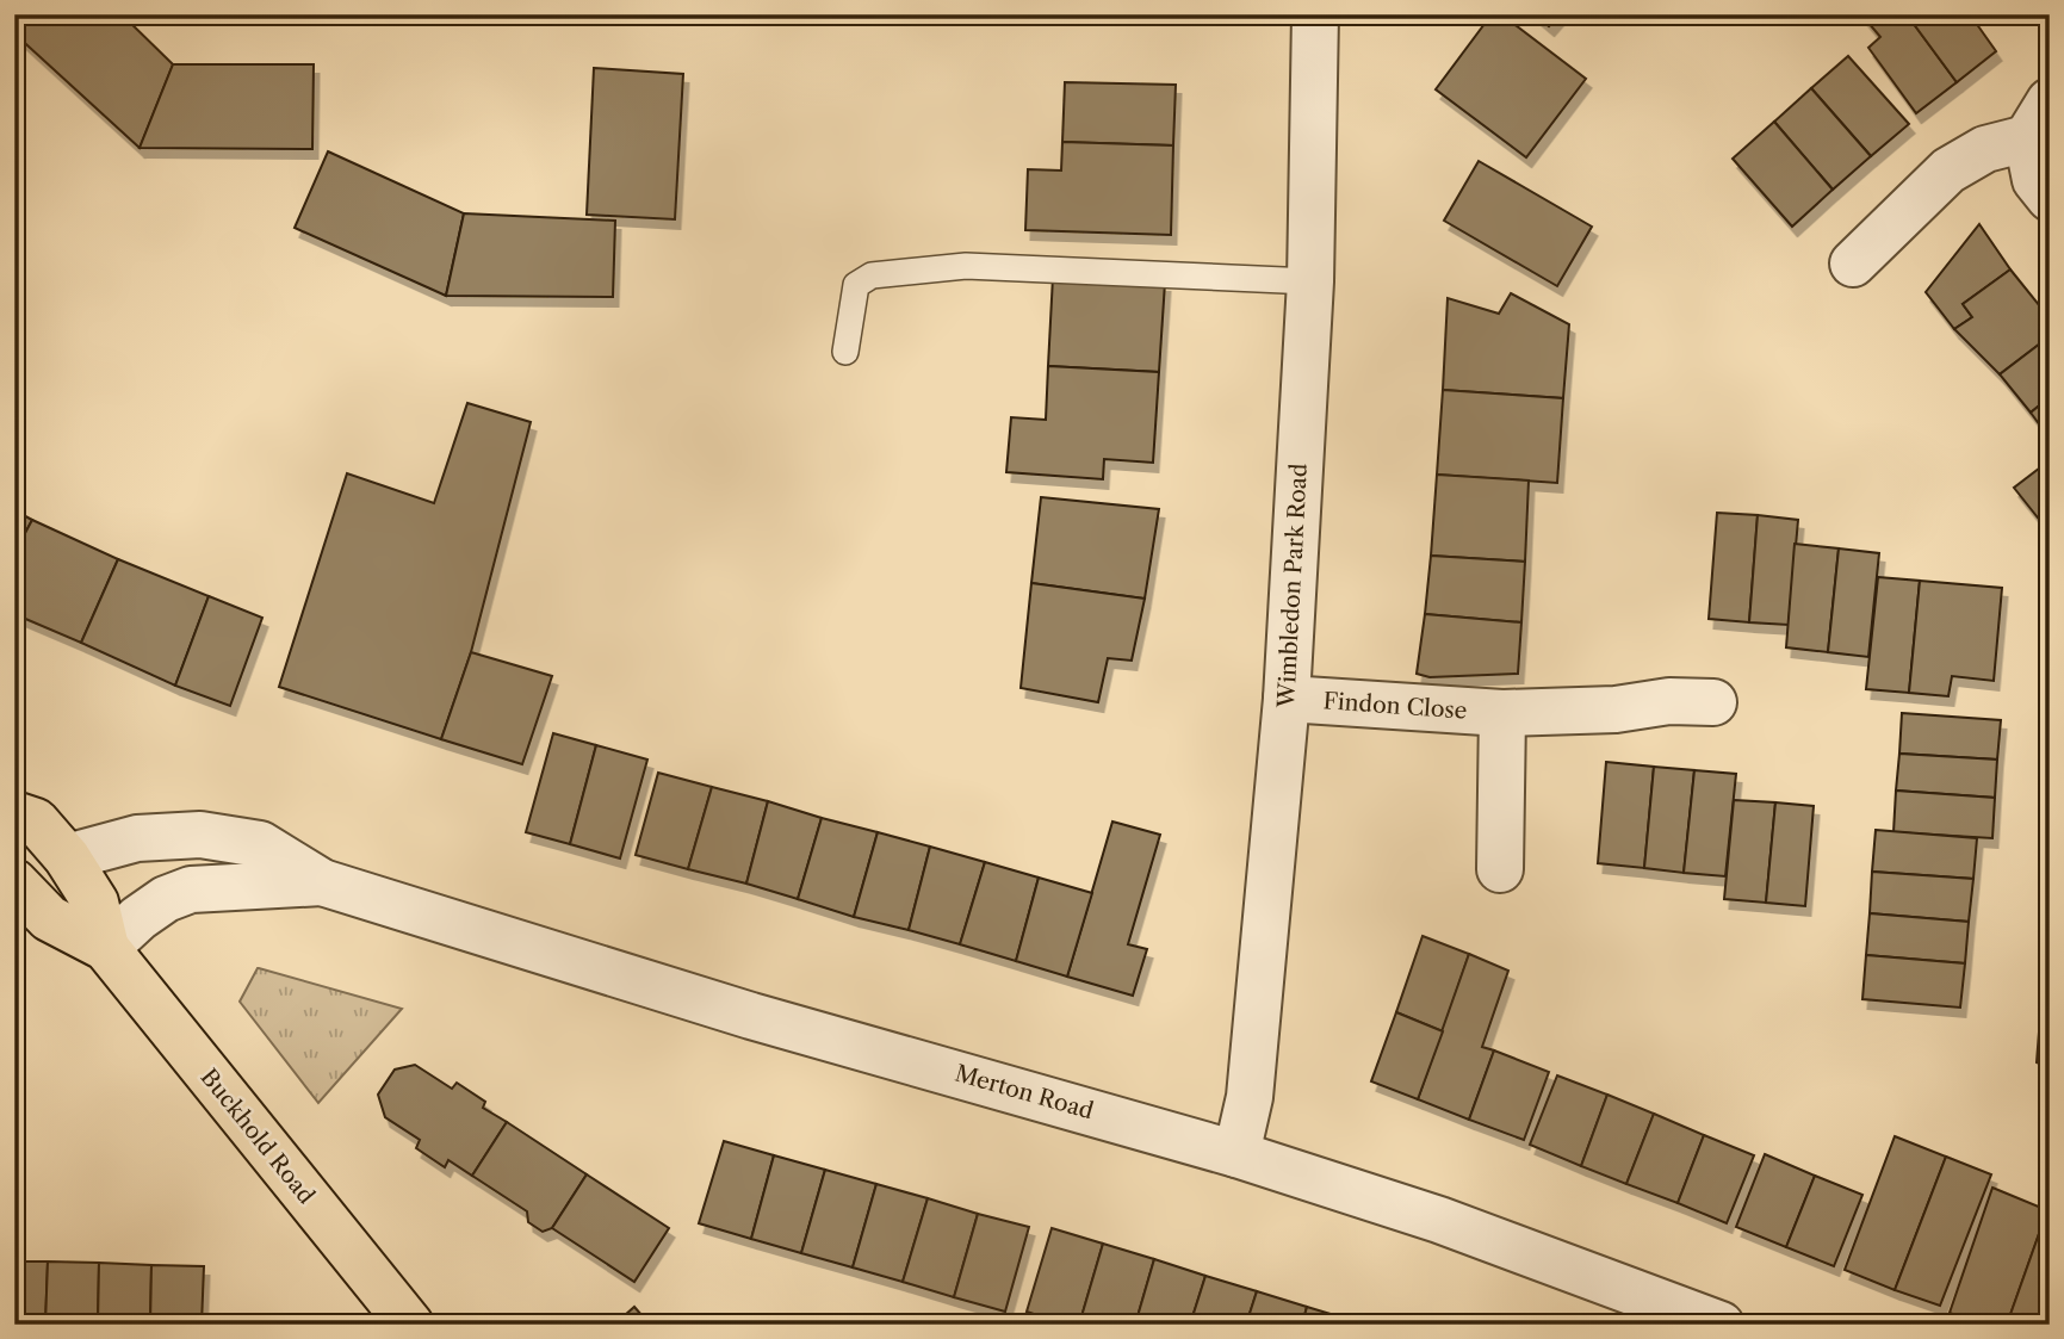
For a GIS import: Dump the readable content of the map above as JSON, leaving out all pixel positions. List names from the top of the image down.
{
  "streets": {
    "main road": ["Buckhold Road"],
    "street": ["Wimbledon Park Road", "Findon Close", "Merton Road"]
  },
  "crossings": [
    ["Wimbledon Park Road", "Findon Close"],
    ["Wimbledon Park Road", "Merton Road"],
    ["Merton Road", "Buckhold Road"]
  ]
}
